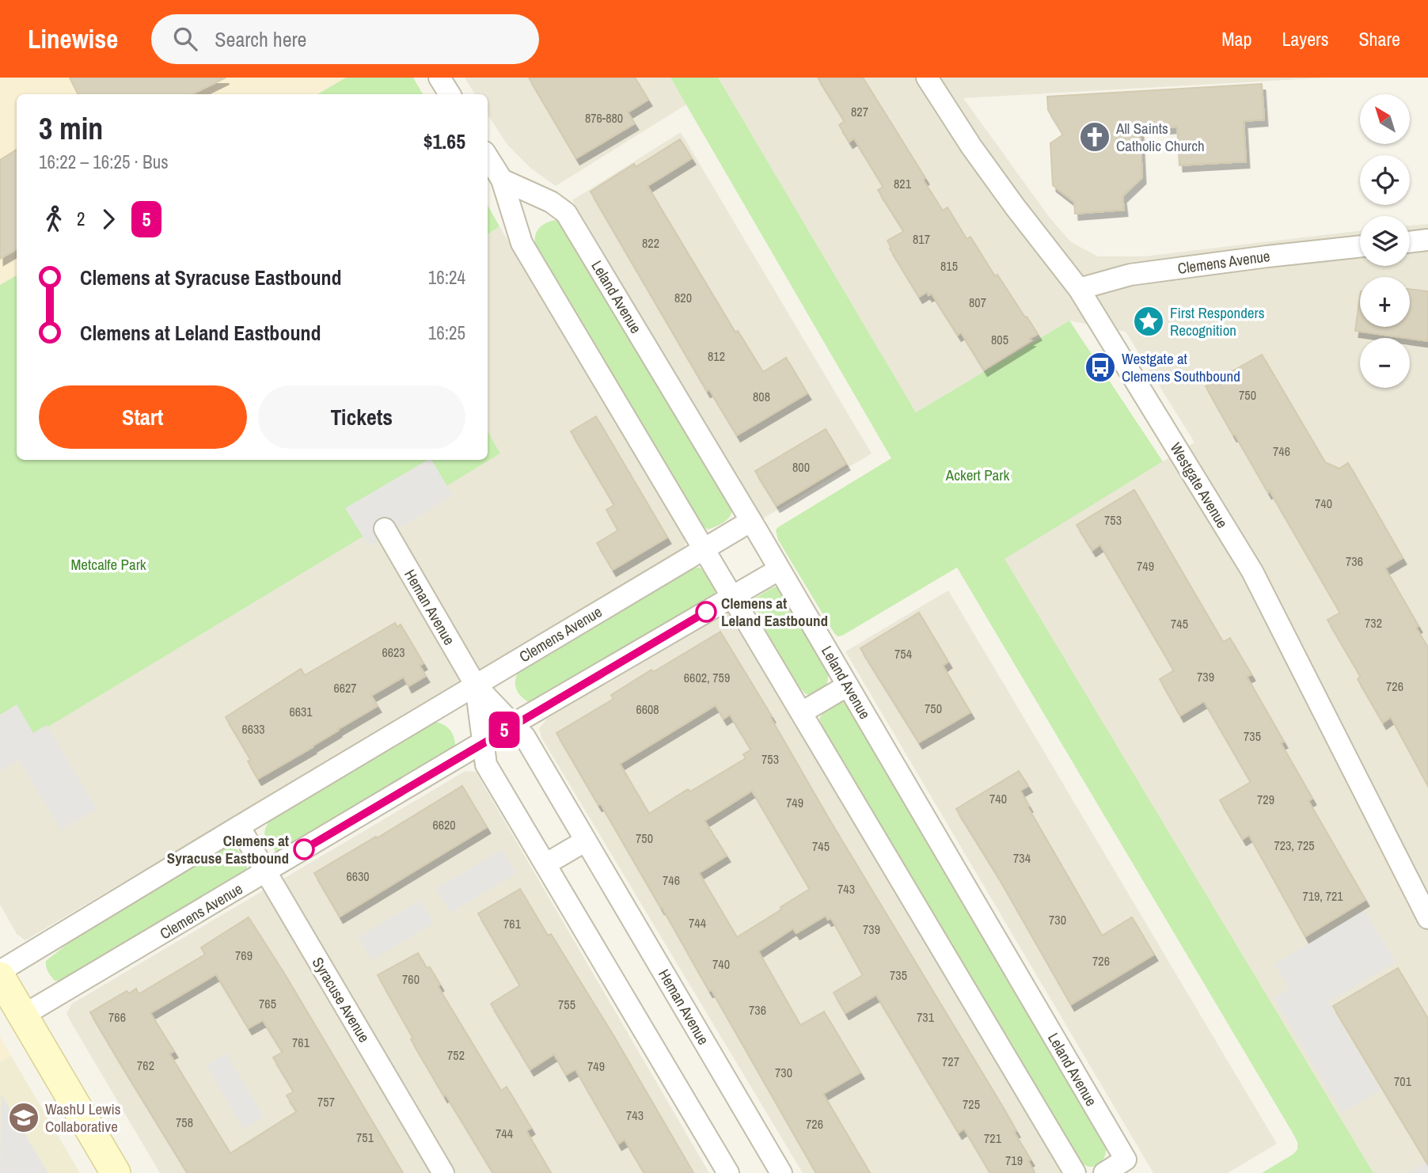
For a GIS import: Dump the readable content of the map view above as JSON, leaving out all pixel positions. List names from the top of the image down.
{
  "streets": {
    "street": [
      "Clemens Avenue",
      "Leland Avenue",
      "Westgate Avenue",
      "Heman Avenue",
      "Syracuse Avenue"
    ]
  },
  "crossings": [
    ["Clemens Avenue", "Leland Avenue"],
    ["Clemens Avenue", "Westgate Avenue"],
    ["Clemens Avenue", "Heman Avenue"],
    ["Clemens Avenue", "Syracuse Avenue"]
  ],
  "parks": ["Ackert Park", "Metcalfe Park"],
  "places": {
    "church": ["All Saints Catholic Church"],
    "place": ["First Responders Recognition"],
    "bus stop": ["Westgate at Clemens Southbound"],
    "other": ["Clemens at Leland Eastbound", "Clemens at Syracuse Eastbound"],
    "school or university": ["WashU Lewis Collaborative"]
  },
  "lines": ["bus line 5"],
  "house_numbers": [
    "827",
    "876-880",
    "821",
    "817",
    "822",
    "815",
    "820",
    "807",
    "805",
    "812",
    "750",
    "808",
    "746",
    "800",
    "740",
    "753",
    "736",
    "749",
    "732",
    "745",
    "6623",
    "754",
    "739",
    "6602, 759",
    "726",
    "6627",
    "750",
    "6608",
    "6631",
    "6633",
    "735",
    "753",
    "740",
    "729",
    "749",
    "6620",
    "750",
    "723, 725",
    "745",
    "734",
    "6630",
    "746",
    "743",
    "719, 721",
    "730",
    "744",
    "761",
    "739",
    "769",
    "726",
    "740",
    "735",
    "760",
    "765",
    "755",
    "736",
    "766",
    "731",
    "761",
    "752",
    "727",
    "762",
    "749",
    "730",
    "701",
    "757",
    "725",
    "743",
    "758",
    "726",
    "744",
    "751",
    "721",
    "719"
  ],
  "north": "top left",
  "page": {
    "header": "Linewise",
    "search": "Search here",
    "nav": ["Map", "Layers", "Share"],
    "on_map": "5",
    "map_buttons": ["+", "−"],
    "heading": ["3 min", "16:22 – 16:25 · Bus", "$1.65"],
    "legs": ["2", "5"],
    "list": [
      {
        "name": "Clemens at Syracuse Eastbound",
        "value": "16:24"
      },
      {
        "name": "Clemens at Leland Eastbound",
        "value": "16:25"
      }
    ],
    "buttons": ["Start", "Tickets"]
  }
}
